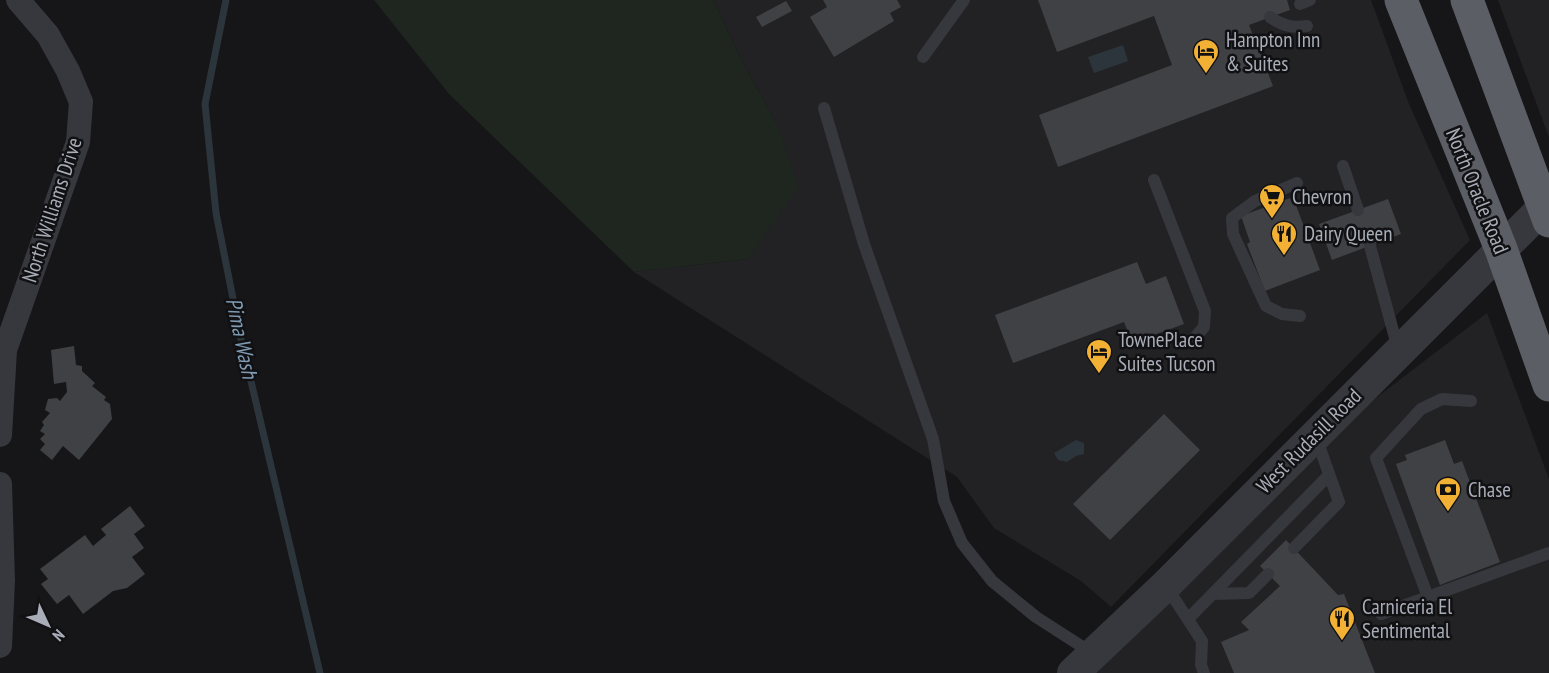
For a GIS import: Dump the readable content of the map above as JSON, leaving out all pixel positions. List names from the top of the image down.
{
  "streets": {
    "highway": ["North Oracle Road"],
    "street": ["North Williams Drive", "West Rudasill Road"]
  },
  "crossings": [
    ["North Oracle Road", "West Rudasill Road"]
  ],
  "water": ["Pima Wash"],
  "places": {
    "hotel": ["Hampton Inn & Suites", "TownePlace Suites Tucson"],
    "supermarket": ["Chevron"],
    "restaurant": ["Dairy Queen", "Carniceria El Sentimental"],
    "bank": ["Chase"]
  },
  "north": "bottom right"
}
